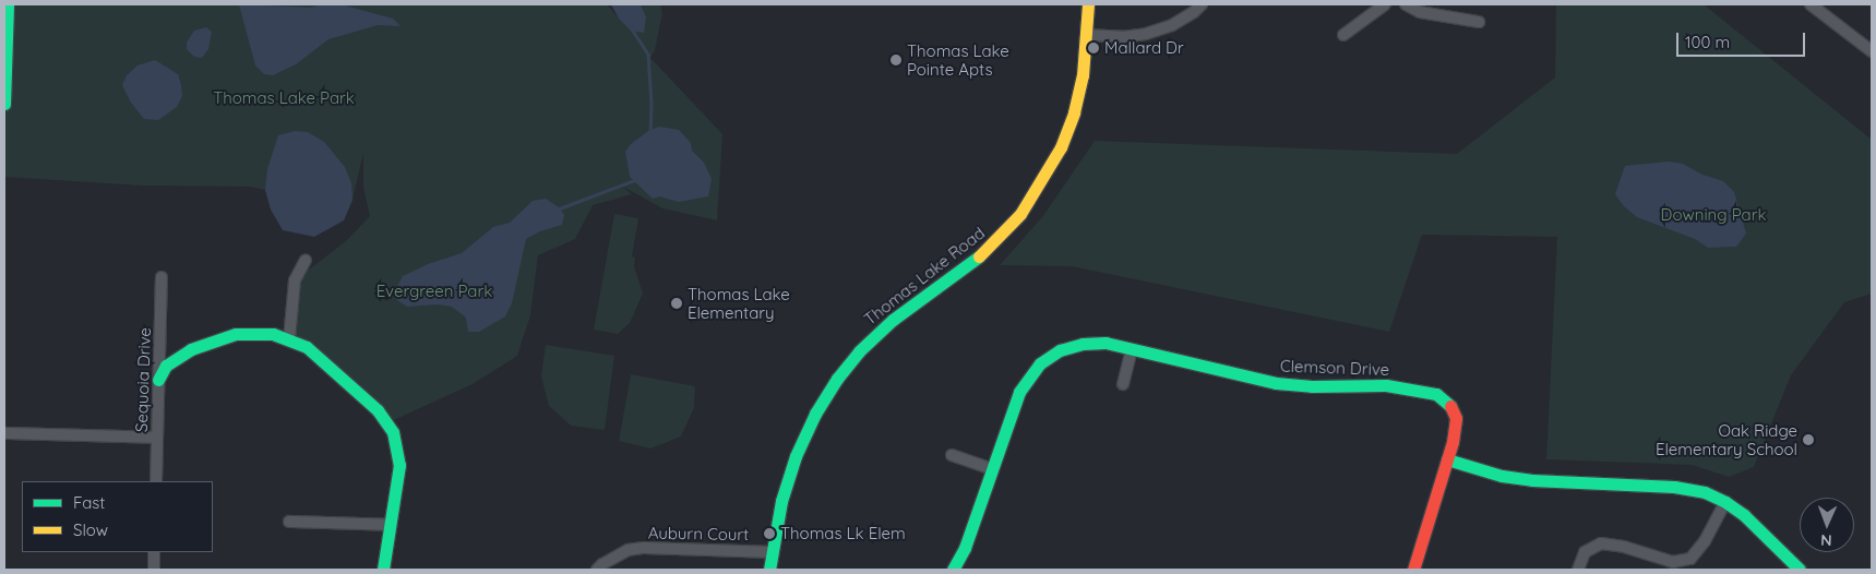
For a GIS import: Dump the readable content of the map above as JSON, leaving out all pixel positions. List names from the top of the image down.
{
  "streets": {
    "street": [
      "Thomas Lake Road",
      "Clemson Drive",
      "Sequoia Drive",
      "Auburn Court"
    ]
  },
  "crossings": [
    ["Thomas Lake Road", "Auburn Court"]
  ],
  "parks": ["Thomas Lake Park", "Downing Park", "Evergreen Park"],
  "places": [
    "Mallard Dr",
    "Thomas Lake Pointe Apts",
    "Thomas Lake Elementary",
    "Oak Ridge Elementary School",
    "Thomas Lk Elem"
  ],
  "legend": ["Fast", "Slow"],
  "scale_bar": "100 m",
  "north": "bottom"
}
